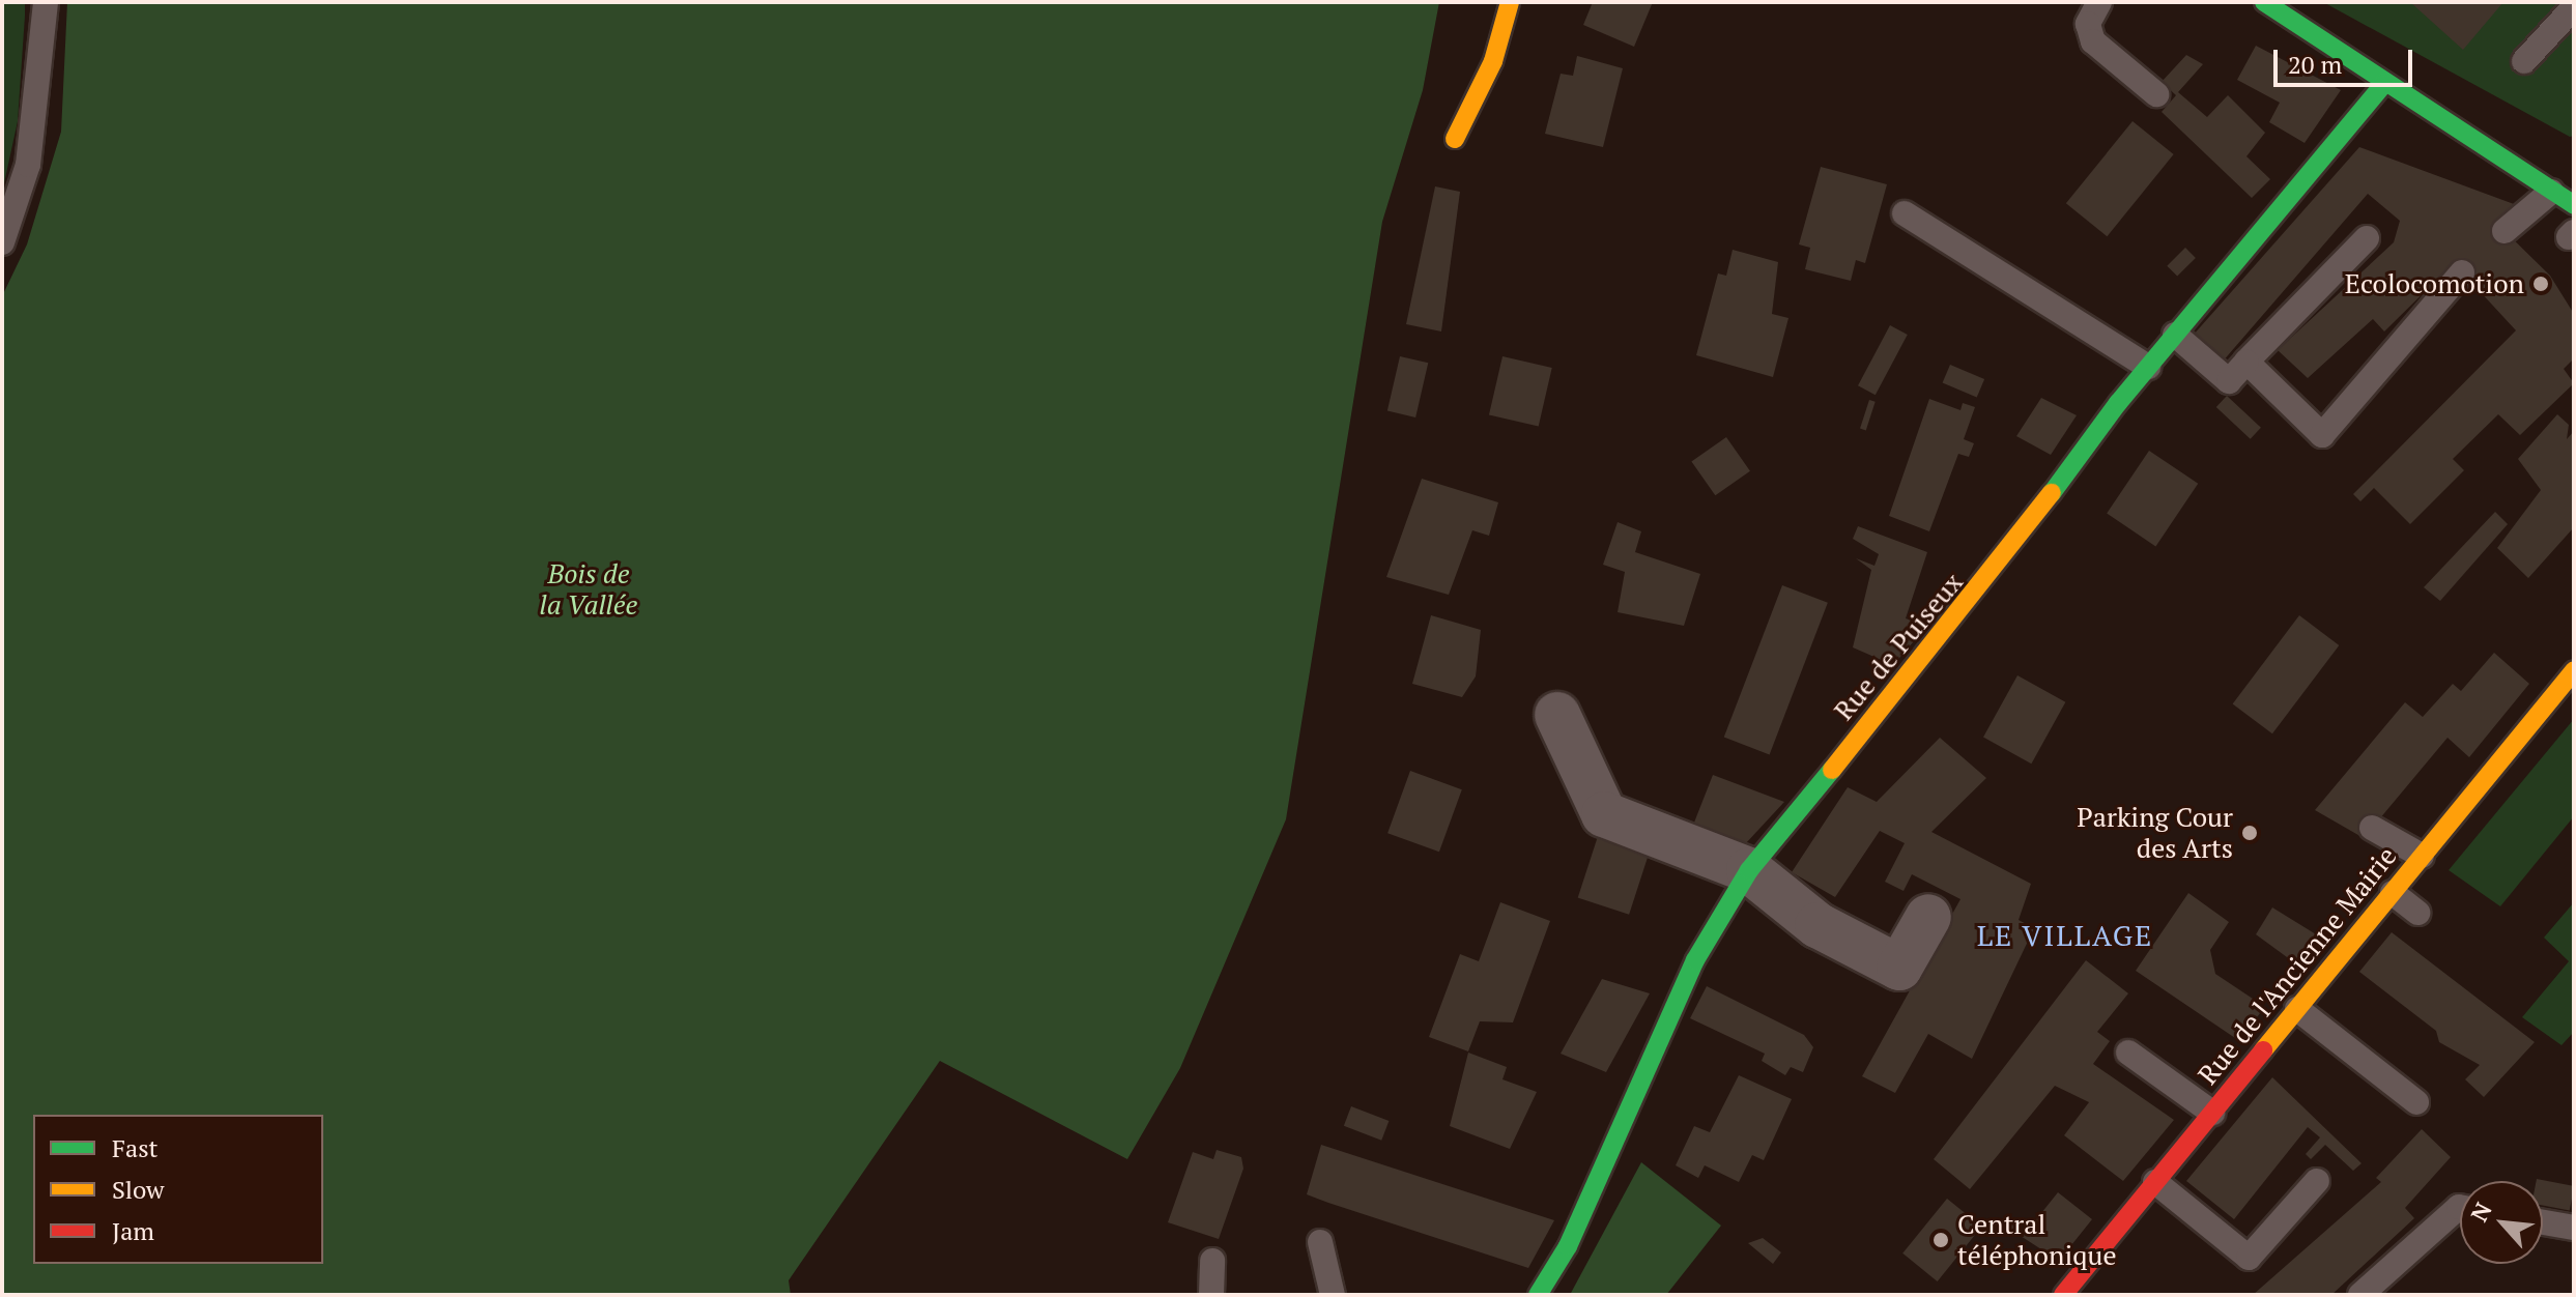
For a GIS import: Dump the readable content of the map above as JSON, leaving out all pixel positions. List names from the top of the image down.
{
  "streets": {
    "street": ["Rue de Puiseux", "Rue de l'Ancienne Mairie"]
  },
  "districts": ["LE VILLAGE"],
  "parks": ["Bois de la Vallée"],
  "places": ["Ecolocomotion", "Parking Cour des Arts", "Central téléphonique"],
  "legend": ["Fast", "Slow", "Jam"],
  "scale_bar": "20 m",
  "north": "top left"
}
